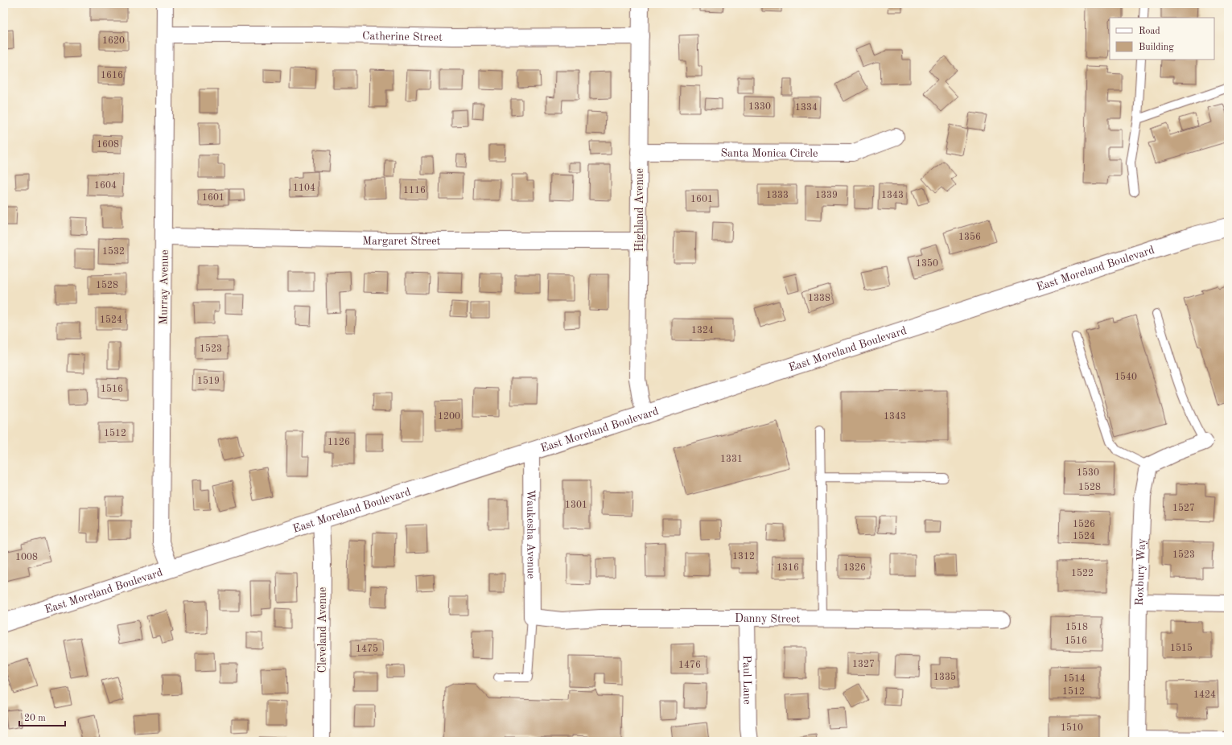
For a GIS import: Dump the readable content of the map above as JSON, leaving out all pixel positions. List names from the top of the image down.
{
  "streets": {
    "main road": ["East Moreland Boulevard"],
    "street": [
      "Catherine Street",
      "Santa Monica Circle",
      "Highland Avenue",
      "Margaret Street",
      "Murray Avenue",
      "Waukesha Avenue",
      "Roxbury Way",
      "Danny Street",
      "Cleveland Avenue",
      "Paul Lane"
    ]
  },
  "crossings": [
    ["Catherine Street", "Highland Avenue"],
    ["Catherine Street", "Murray Avenue"],
    ["Santa Monica Circle", "Highland Avenue"],
    ["Highland Avenue", "Margaret Street"],
    ["Highland Avenue", "East Moreland Boulevard"],
    ["Margaret Street", "Murray Avenue"],
    ["East Moreland Boulevard", "Murray Avenue"],
    ["East Moreland Boulevard", "Waukesha Avenue"],
    ["East Moreland Boulevard", "Cleveland Avenue"],
    ["Waukesha Avenue", "Danny Street"],
    ["Danny Street", "Paul Lane"]
  ],
  "house_numbers": [
    "1620",
    "1616",
    "1330",
    "1334",
    "1608",
    "1604",
    "1104",
    "1116",
    "1333",
    "1339",
    "1343",
    "1601",
    "1601",
    "1356",
    "1532",
    "1350",
    "1528",
    "1338",
    "1524",
    "1324",
    "1523",
    "1540",
    "1519",
    "1516",
    "1200",
    "1343",
    "1512",
    "1126",
    "1331",
    "1530",
    "1528",
    "1301",
    "1527",
    "1526",
    "1524",
    "1523",
    "1312",
    "1008",
    "1316",
    "1326",
    "1522",
    "1518",
    "1516",
    "1515",
    "1475",
    "1327",
    "1476",
    "1335",
    "1514",
    "1512",
    "1424",
    "1510"
  ],
  "legend": ["Road", "Building"],
  "scale_bar": "20 m"
}
